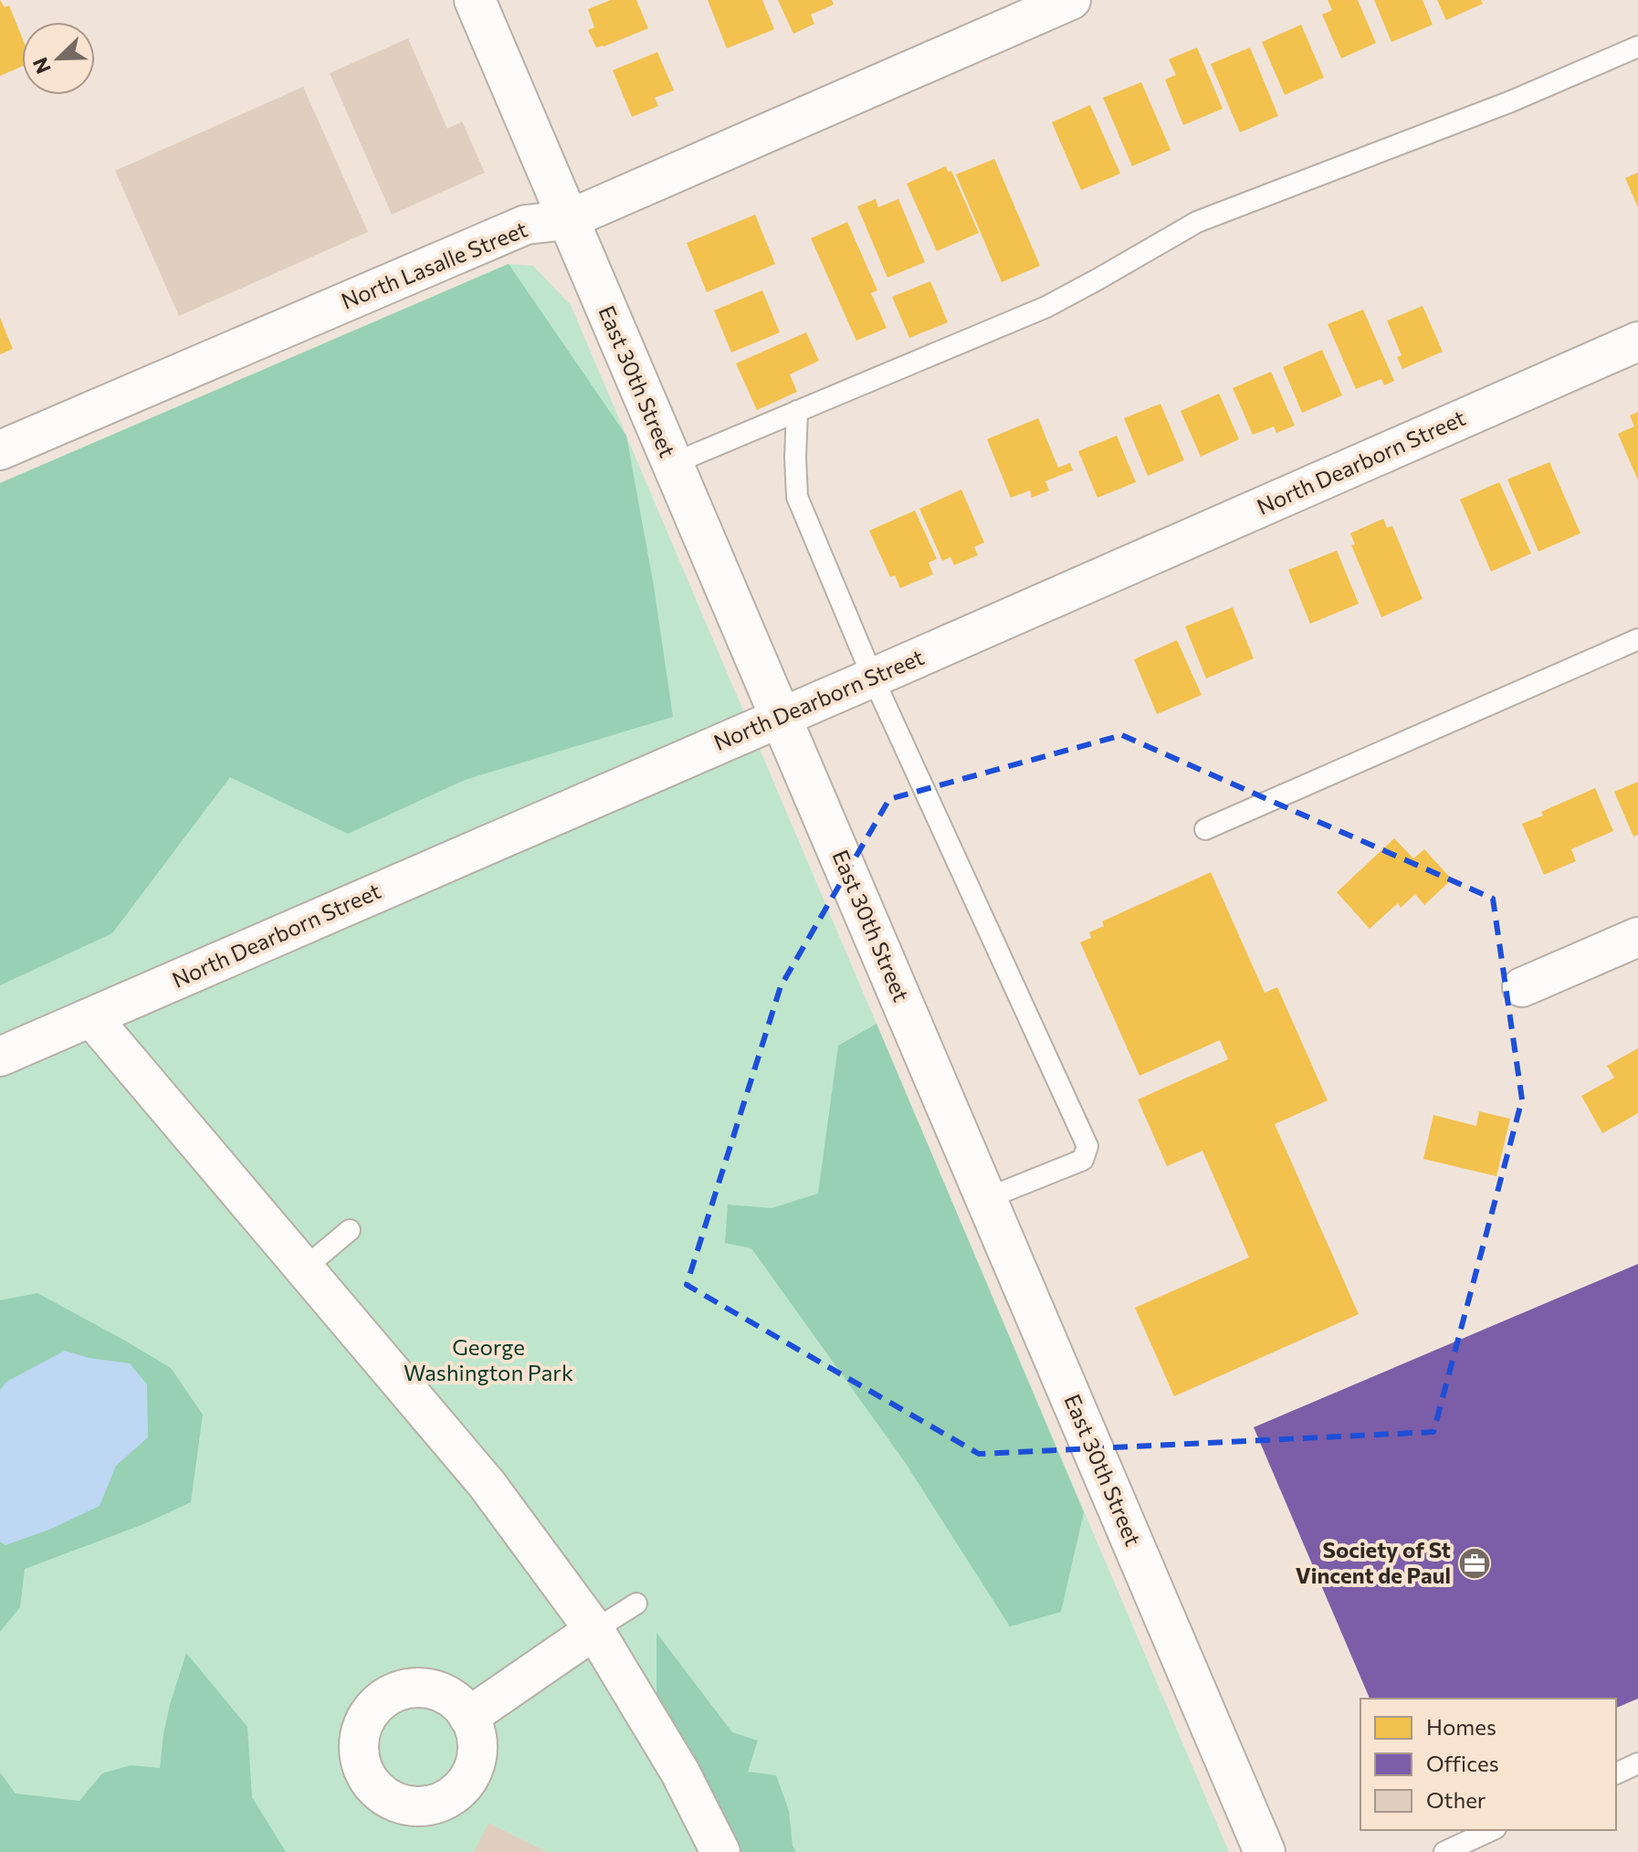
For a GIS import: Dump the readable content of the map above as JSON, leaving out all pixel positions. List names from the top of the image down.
{
  "streets": {
    "main road": ["East 30th Street"],
    "street": ["North Lasalle Street", "North Dearborn Street"]
  },
  "crossings": [
    ["North Lasalle Street", "East 30th Street"],
    ["East 30th Street", "North Dearborn Street"]
  ],
  "parks": ["George Washington Park"],
  "places": {
    "office": ["Society of St Vincent de Paul"]
  },
  "legend": ["Homes", "Offices", "Other"],
  "north": "bottom left"
}
